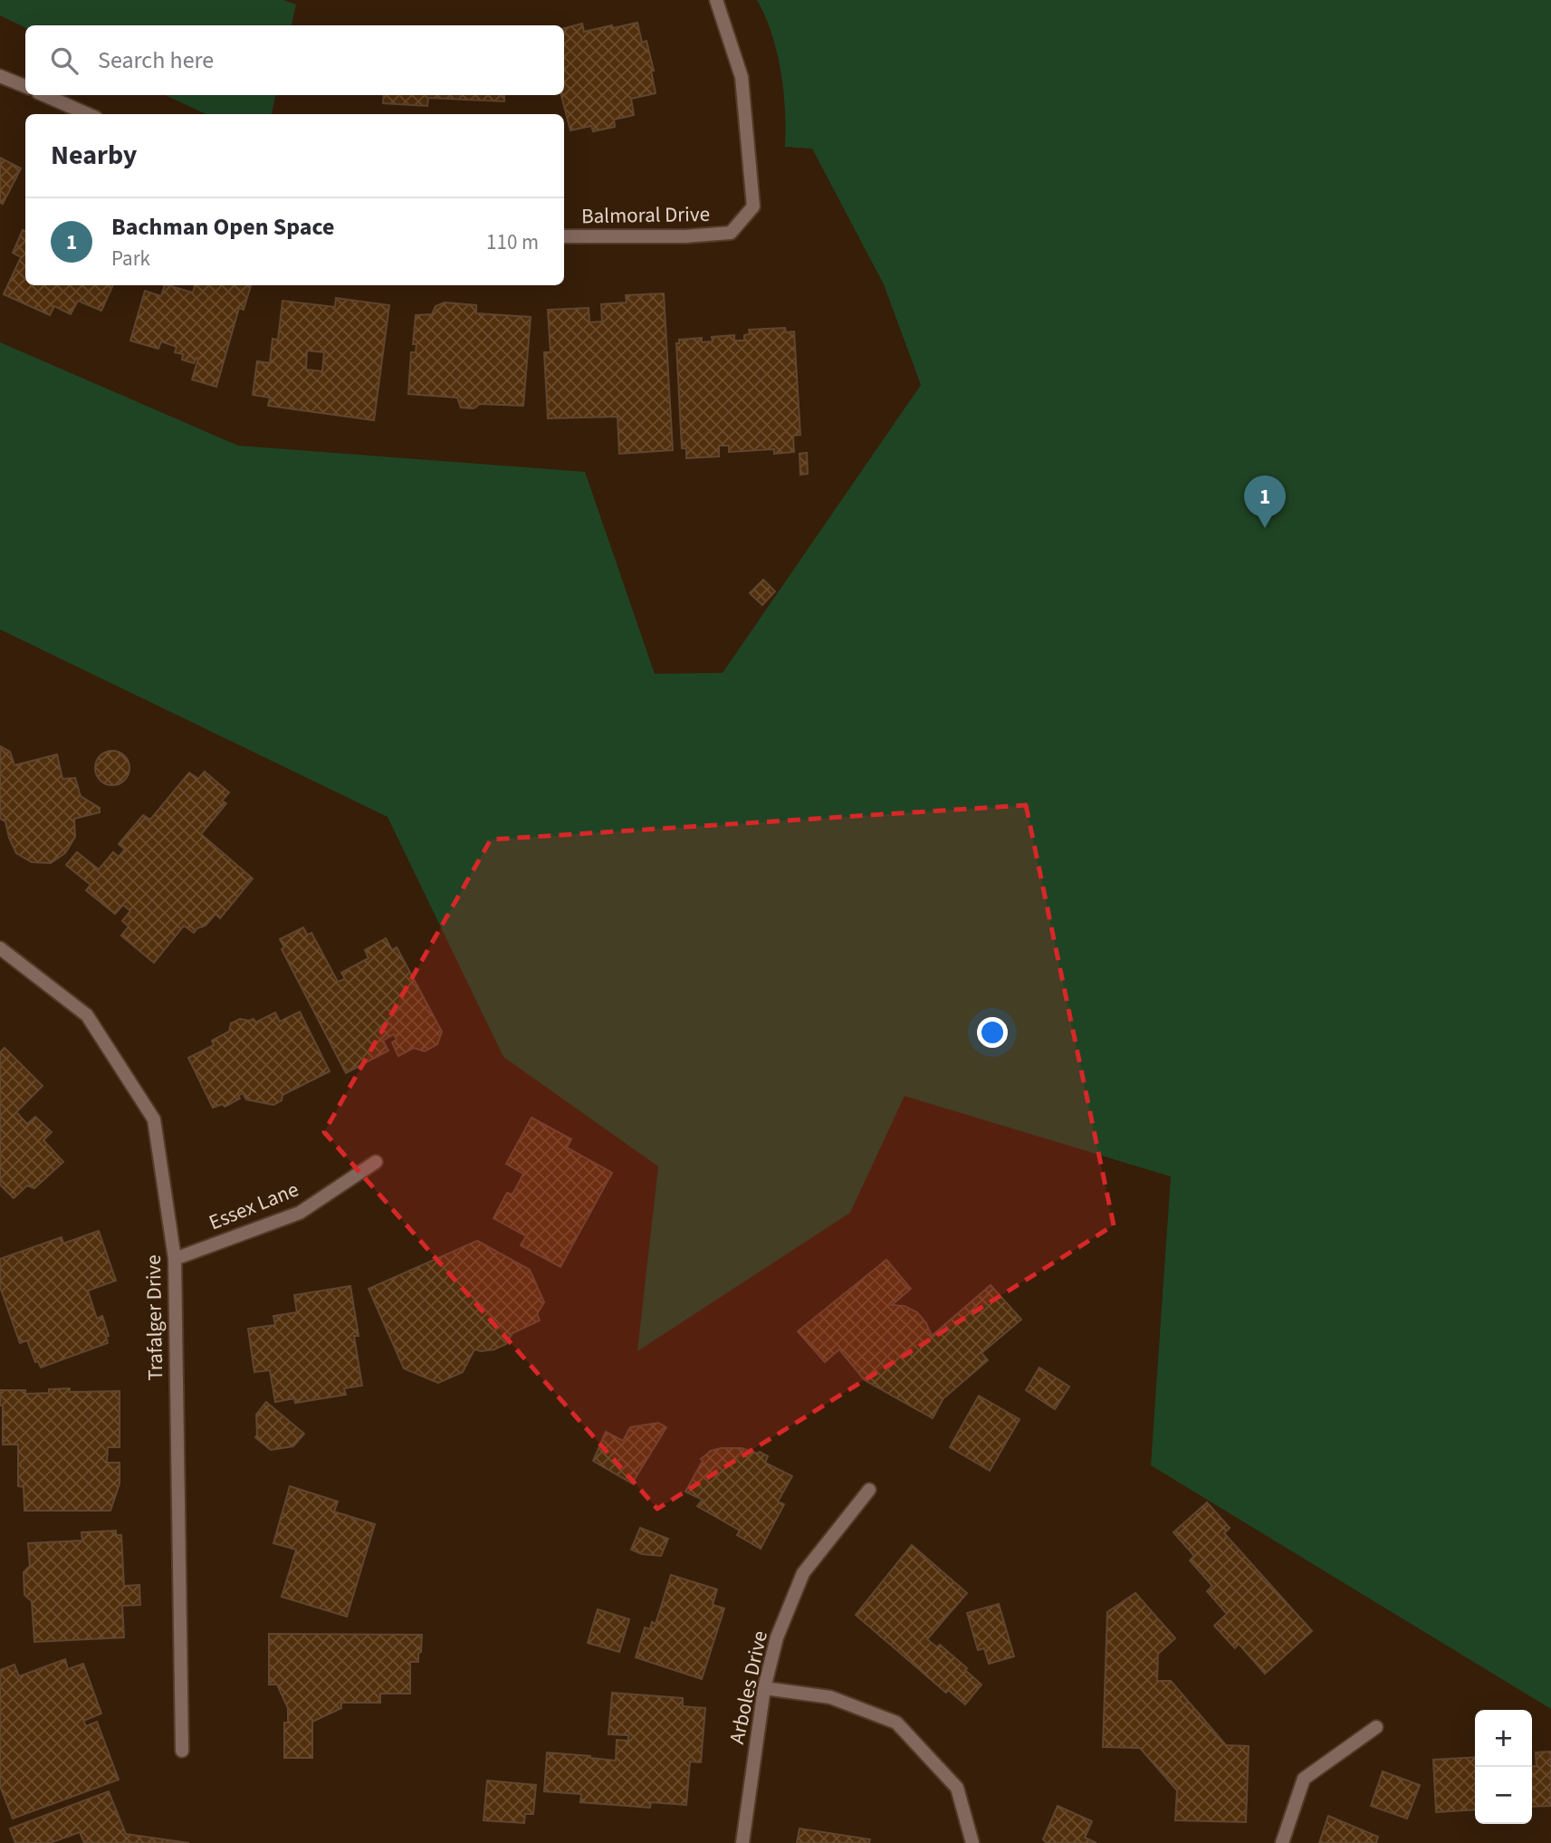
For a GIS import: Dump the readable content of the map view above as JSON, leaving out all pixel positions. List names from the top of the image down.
{
  "streets": {
    "street": [
      "Balmoral Drive",
      "Essex Lane",
      "Trafalger Drive",
      "Arboles Drive"
    ]
  },
  "crossings": [
    ["Essex Lane", "Trafalger Drive"]
  ],
  "page": {
    "search": "Search here",
    "heading": "Nearby",
    "list": [
      {
        "mark": "1",
        "name": "Bachman Open Space",
        "note": "Park",
        "value": "110 m"
      }
    ],
    "pins": "1",
    "map_buttons": ["+", "−"]
  }
}
